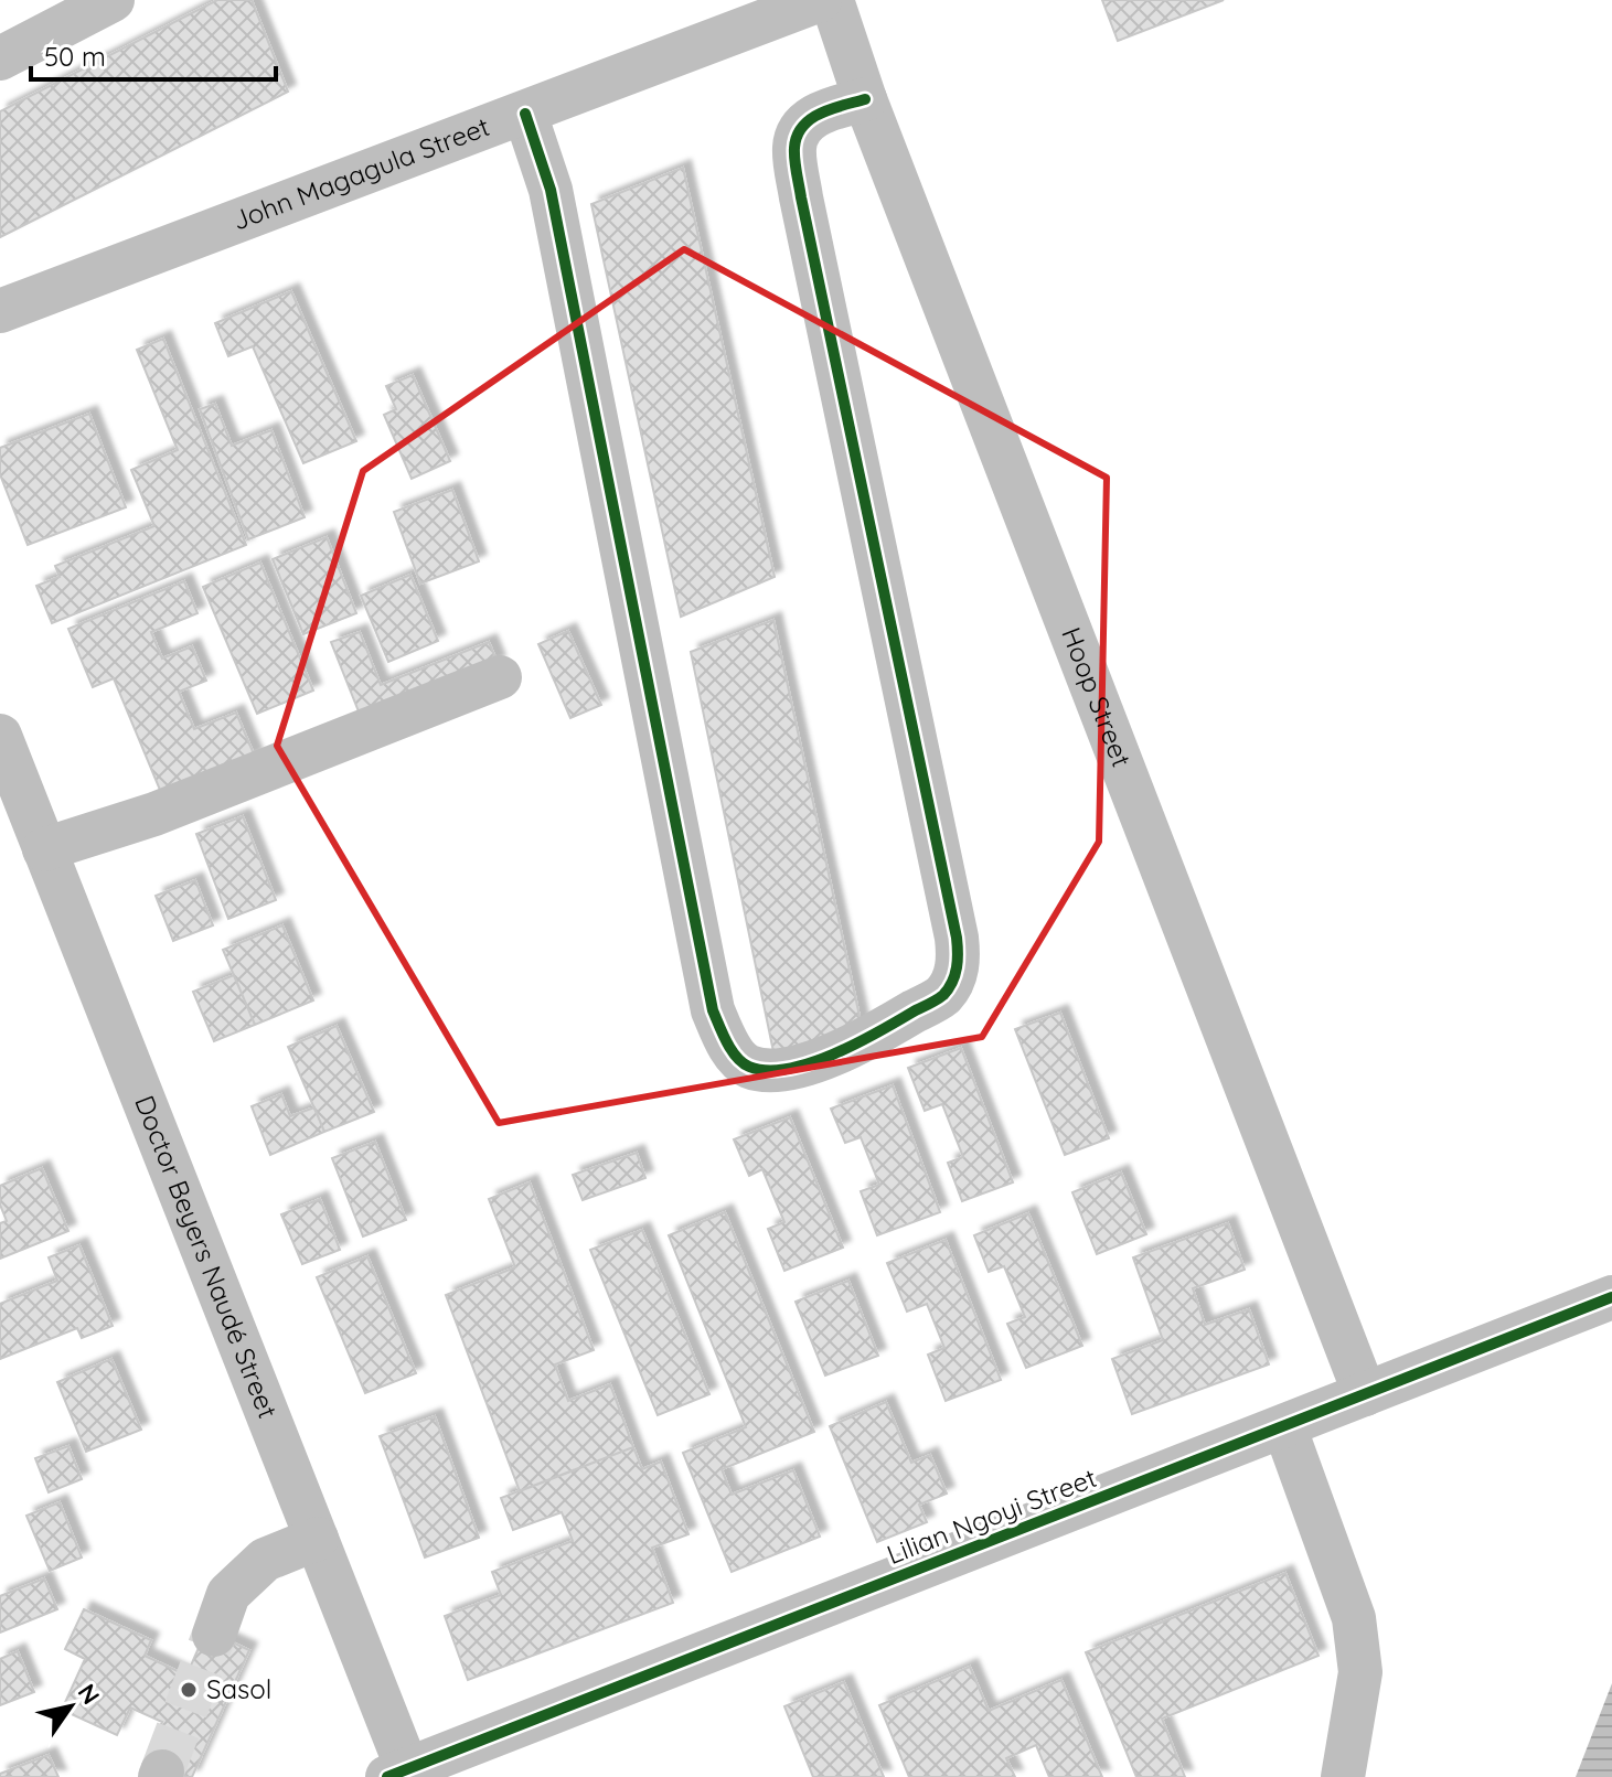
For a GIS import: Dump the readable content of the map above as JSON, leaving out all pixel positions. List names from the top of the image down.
{
  "streets": {
    "street": [
      "John Magagula Street",
      "Hoop Street",
      "Doctor Beyers Naudé Street",
      "Lilian Ngoyi Street"
    ]
  },
  "crossings": [
    ["Hoop Street", "Lilian Ngoyi Street"],
    ["Doctor Beyers Naudé Street", "Lilian Ngoyi Street"]
  ],
  "places": ["Sasol"],
  "scale_bar": "50 m",
  "north": "top right"
}
